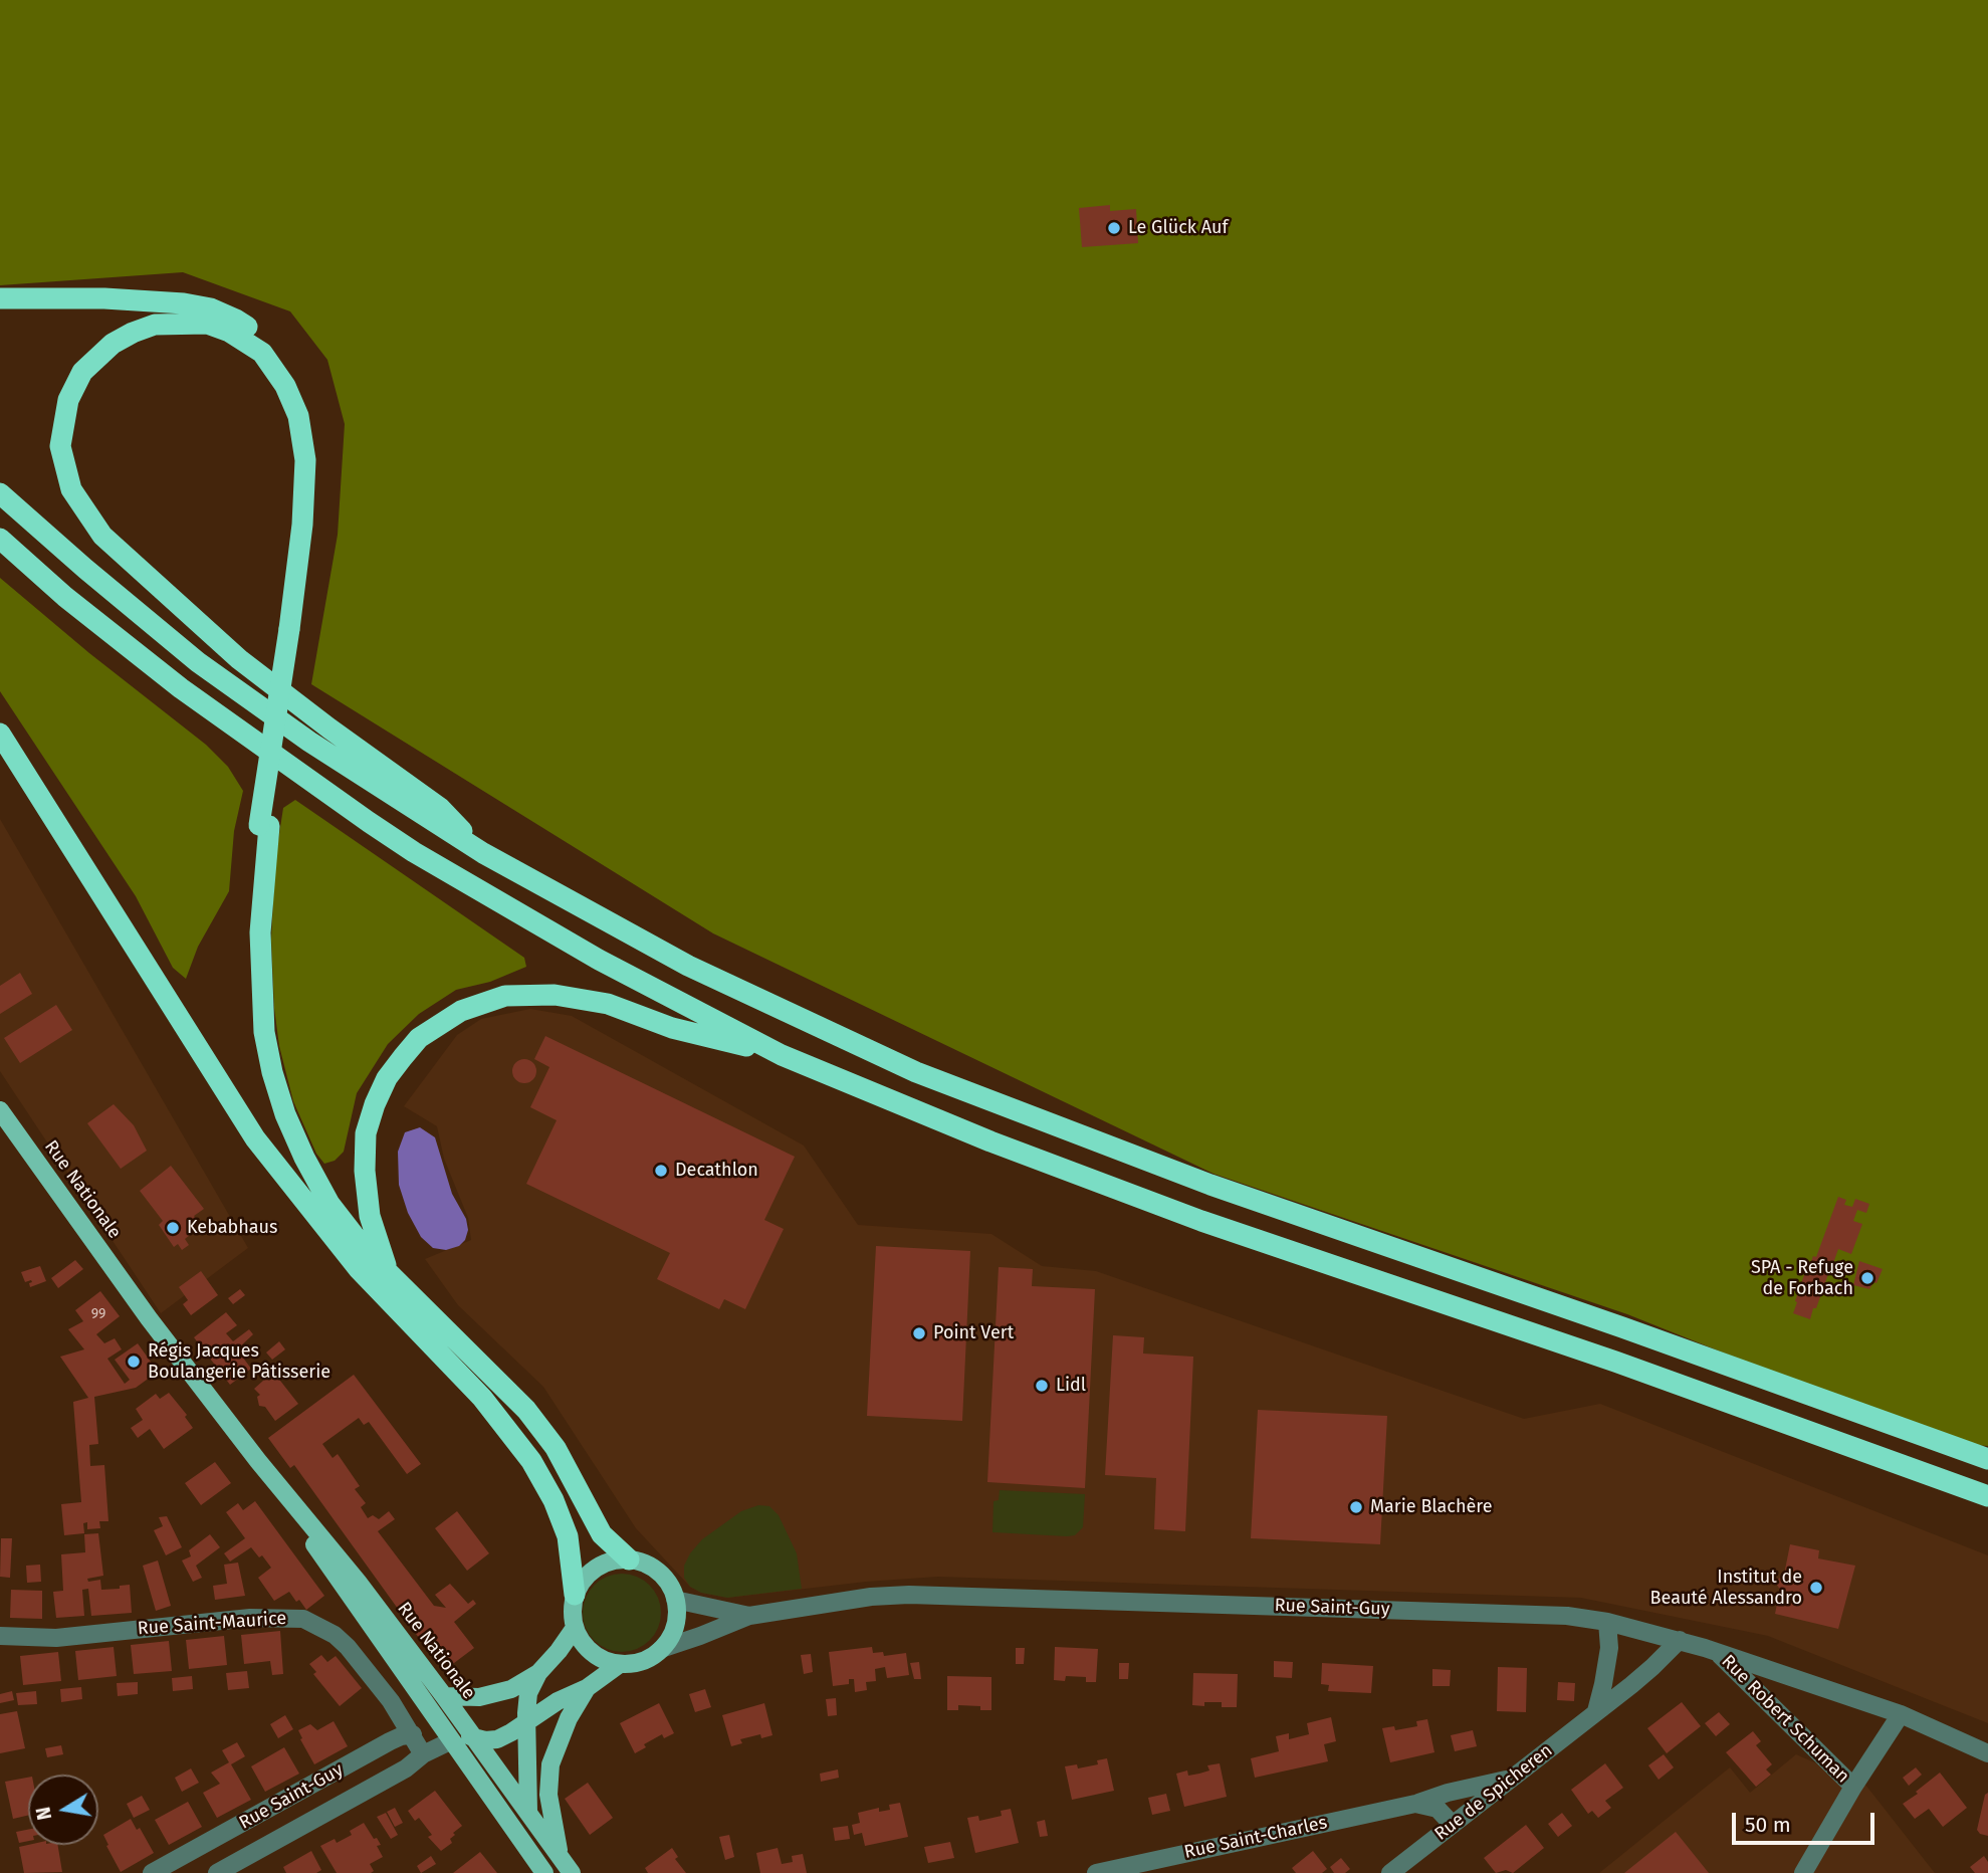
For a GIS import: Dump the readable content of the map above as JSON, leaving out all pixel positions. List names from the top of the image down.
{
  "streets": {
    "main road": ["Rue Nationale"],
    "street": [
      "Rue Saint-Guy",
      "Rue Saint-Maurice",
      "Rue Robert Schuman",
      "Rue de Spicheren",
      "Rue Saint-Charles"
    ]
  },
  "crossings": [
    ["Rue Nationale", "Rue Saint-Guy"],
    ["Rue Saint-Guy", "Rue Saint-Maurice"],
    ["Rue Saint-Guy", "Rue Robert Schuman"],
    ["Rue Saint-Guy", "Rue de Spicheren"],
    ["Rue de Spicheren", "Rue Saint-Charles"]
  ],
  "places": [
    "Le Glück Auf",
    "Decathlon",
    "Kebabhaus",
    "SPA - Refuge de Forbach",
    "Point Vert",
    "Régis Jacques Boulangerie Pâtisserie",
    "Lidl",
    "Marie Blachère",
    "Institut de Beauté Alessandro"
  ],
  "house_numbers": ["99"],
  "scale_bar": "50 m",
  "north": "left"
}
